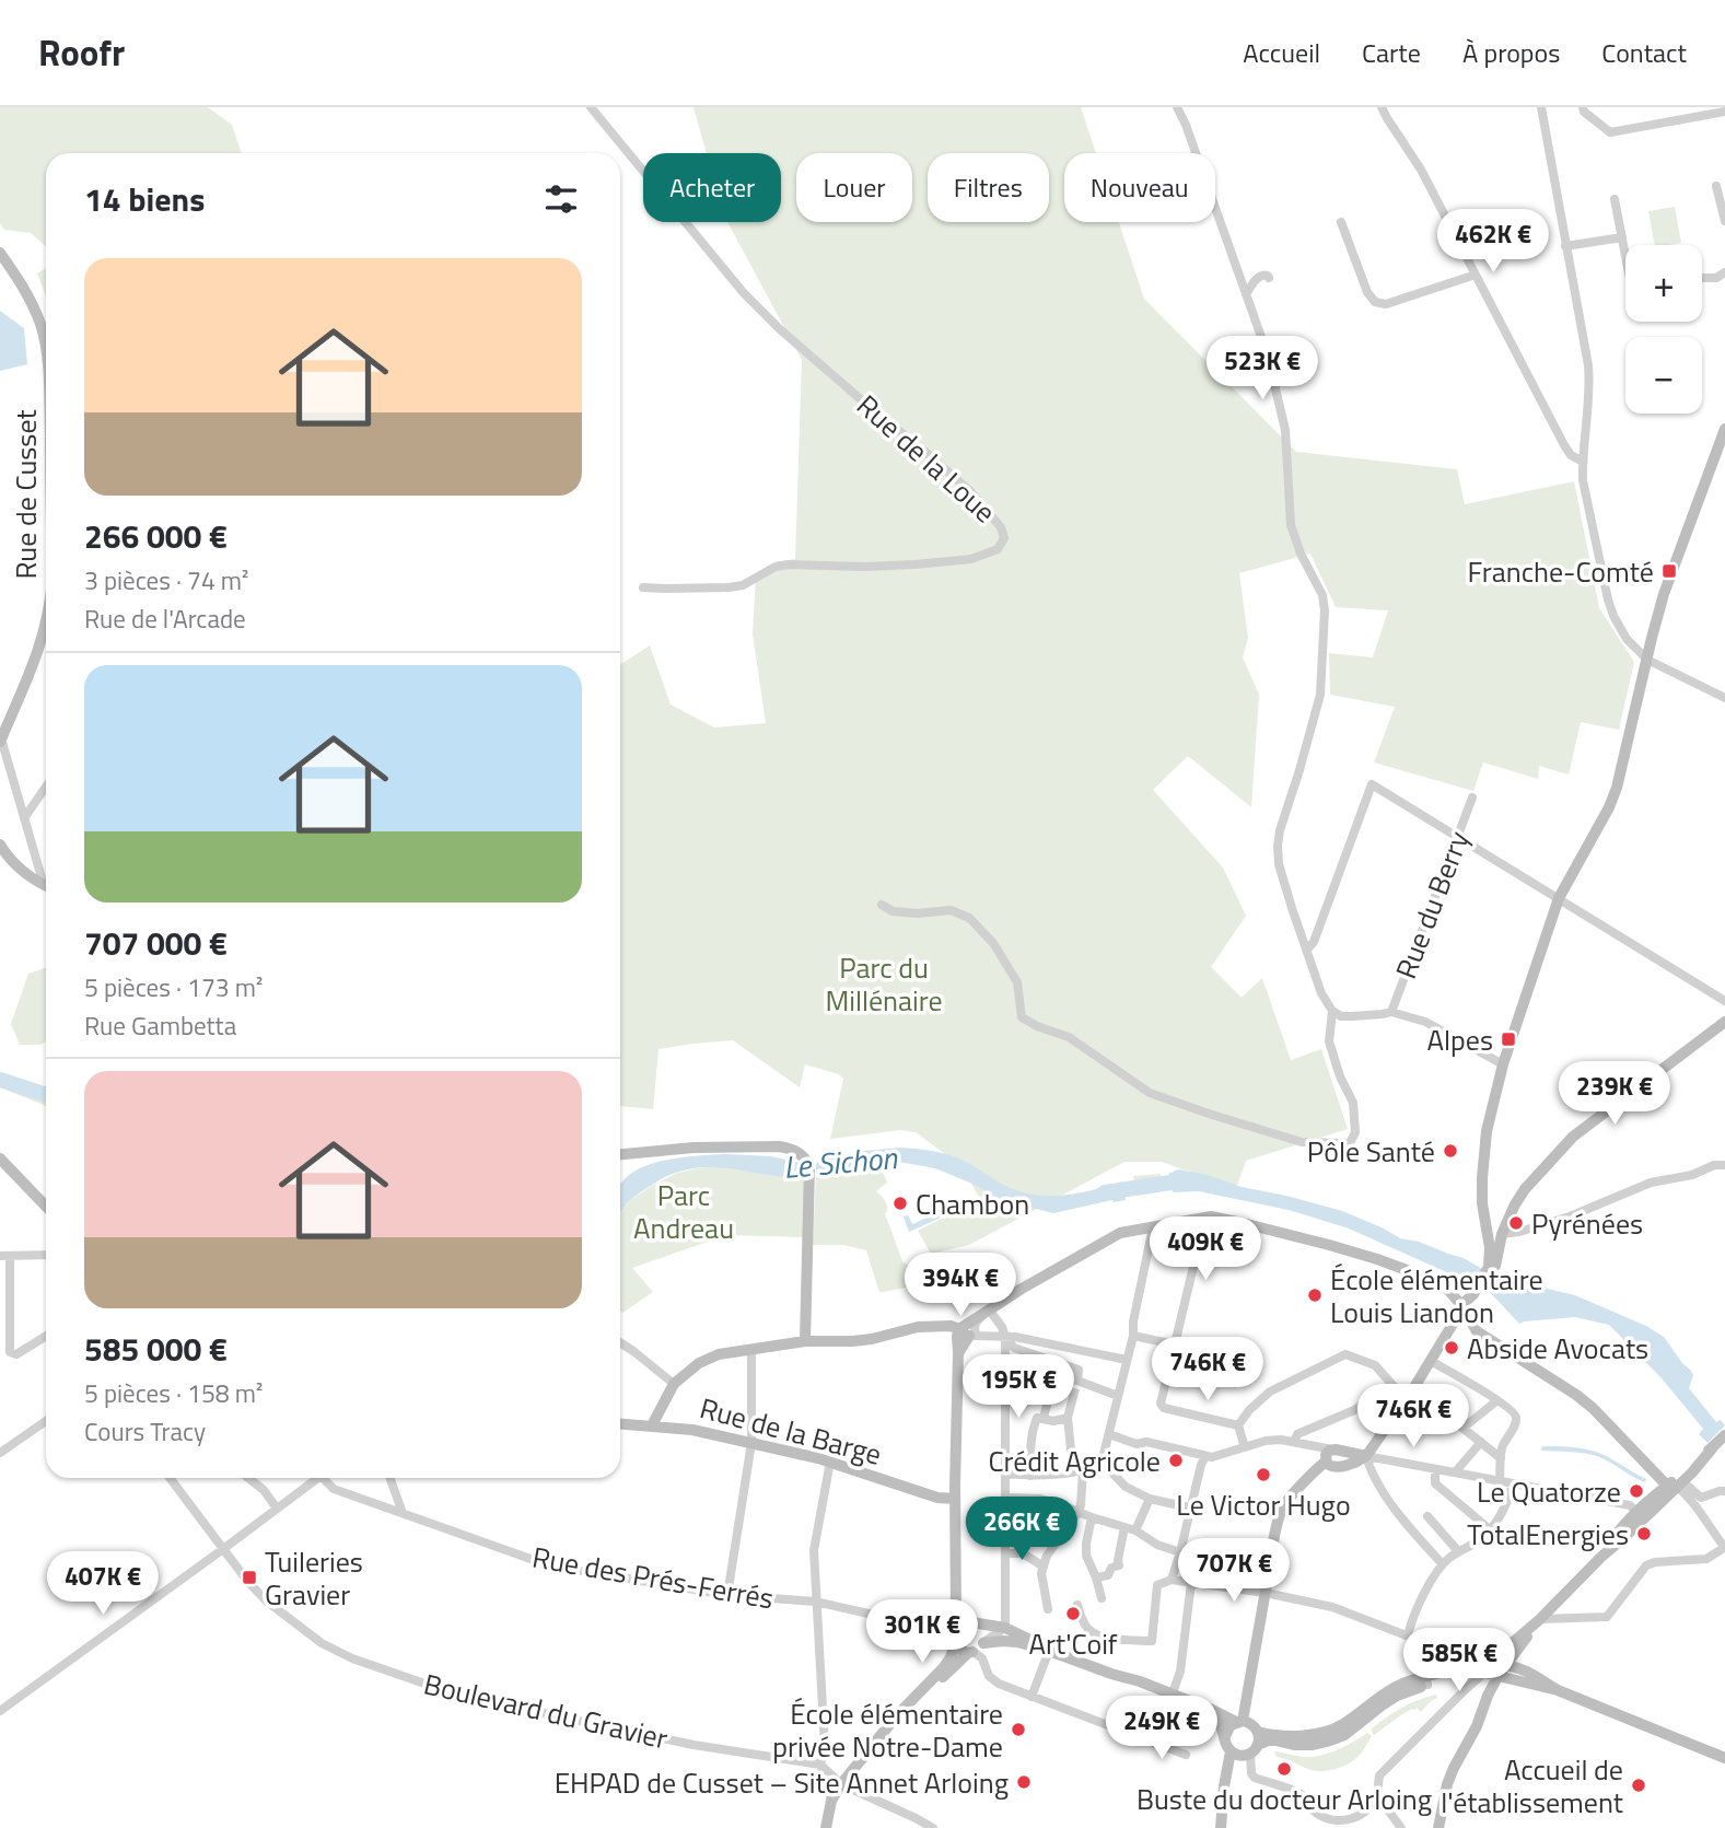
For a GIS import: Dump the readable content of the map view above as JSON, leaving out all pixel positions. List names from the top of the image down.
{
  "streets": {
    "main road": ["Rue de Cusset", "Rue de la Barge"],
    "street": [
      "Rue de la Loue",
      "Rue du Berry",
      "Rue des Prés-Ferrés",
      "Boulevard du Gravier"
    ]
  },
  "water": ["Le Sichon"],
  "parks": ["Parc du Millénaire", "Parc Andreau"],
  "places": {
    "transit": ["Franche-Comté", "Alpes", "Tuileries Gravier"],
    "other": [
      "Pôle Santé",
      "Chambon",
      "Pyrénées",
      "École élémentaire Louis Liandon",
      "Abside Avocats",
      "Crédit Agricole",
      "Le Victor Hugo",
      "Le Quatorze",
      "TotalEnergies",
      "Art'Coif",
      "École élémentaire privée Notre-Dame",
      "Buste du docteur Arloing",
      "EHPAD de Cusset – Site Annet Arloing",
      "Accueil de l'établissement"
    ]
  },
  "page": {
    "header": "Roofr",
    "nav": [
      "Accueil",
      "Carte",
      "À propos",
      "Contact"
    ],
    "chip": [
      "Acheter",
      "Louer",
      "Filtres",
      "Nouveau"
    ],
    "heading": "14 biens",
    "price": [
      "462K €",
      "523K €",
      "239K €",
      "409K €",
      "394K €",
      "746K €",
      "195K €",
      "746K €",
      "266K €",
      "707K €",
      "407K €",
      "301K €",
      "585K €",
      "249K €"
    ],
    "map_buttons": ["+", "−"],
    "list": [
      {
        "name": "266 000 €",
        "note": "3 pièces · 74 m² · Rue de l'Arcade"
      },
      {
        "name": "707 000 €",
        "note": "5 pièces · 173 m² · Rue Gambetta"
      },
      {
        "name": "585 000 €",
        "note": "5 pièces · 158 m² · Cours Tracy"
      }
    ]
  }
}
